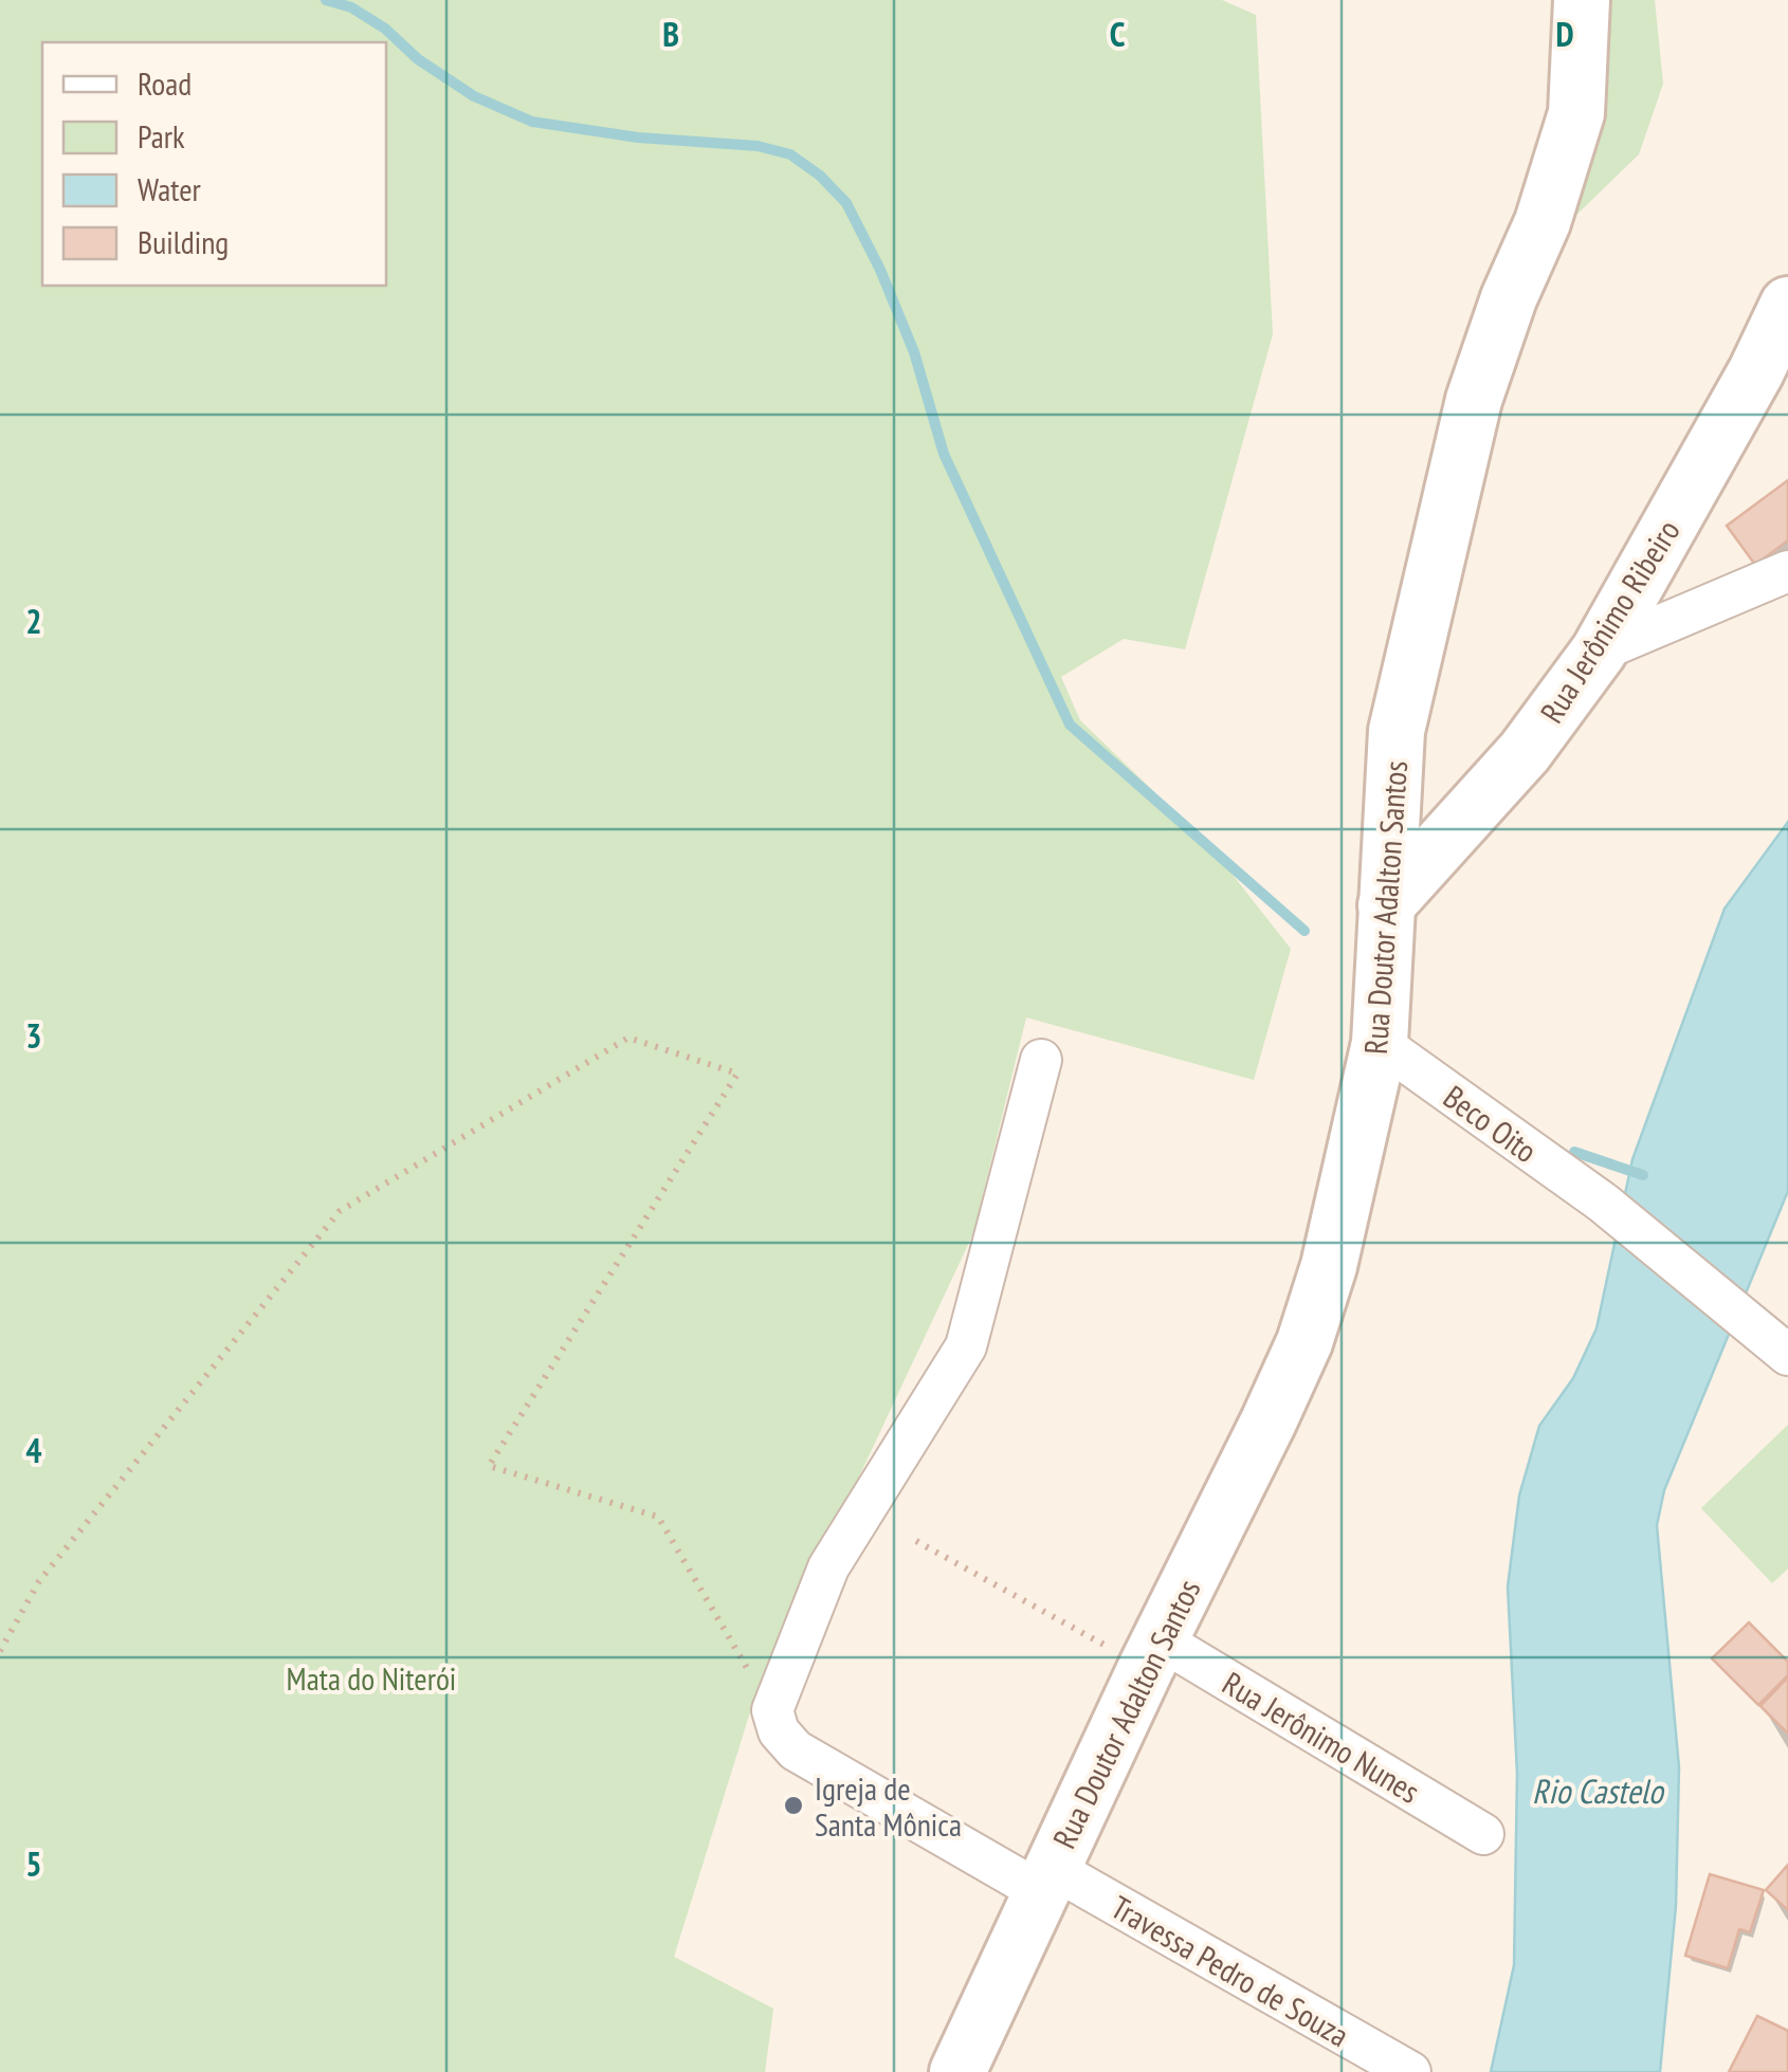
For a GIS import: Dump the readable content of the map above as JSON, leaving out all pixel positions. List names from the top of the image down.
{
  "streets": {
    "main road": ["Rua Jerônimo Ribeiro", "Rua Doutor Adalton Santos"],
    "street": ["Beco Oito", "Rua Jerônimo Nunes", "Travessa Pedro de Souza"]
  },
  "crossings": [
    ["Rua Jerônimo Ribeiro", "Rua Doutor Adalton Santos"],
    ["Rua Doutor Adalton Santos", "Beco Oito"],
    ["Rua Doutor Adalton Santos", "Rua Jerônimo Nunes"],
    ["Rua Doutor Adalton Santos", "Travessa Pedro de Souza"]
  ],
  "water": ["Rio Castelo"],
  "parks": ["Mata do Niterói"],
  "places": ["Igreja de Santa Mônica"],
  "legend": [
    "Road",
    "Park",
    "Water",
    "Building"
  ],
  "grid": {
    "columns": ["B", "C", "D"],
    "rows": [
      "2",
      "3",
      "4",
      "5"
    ]
  }
}
